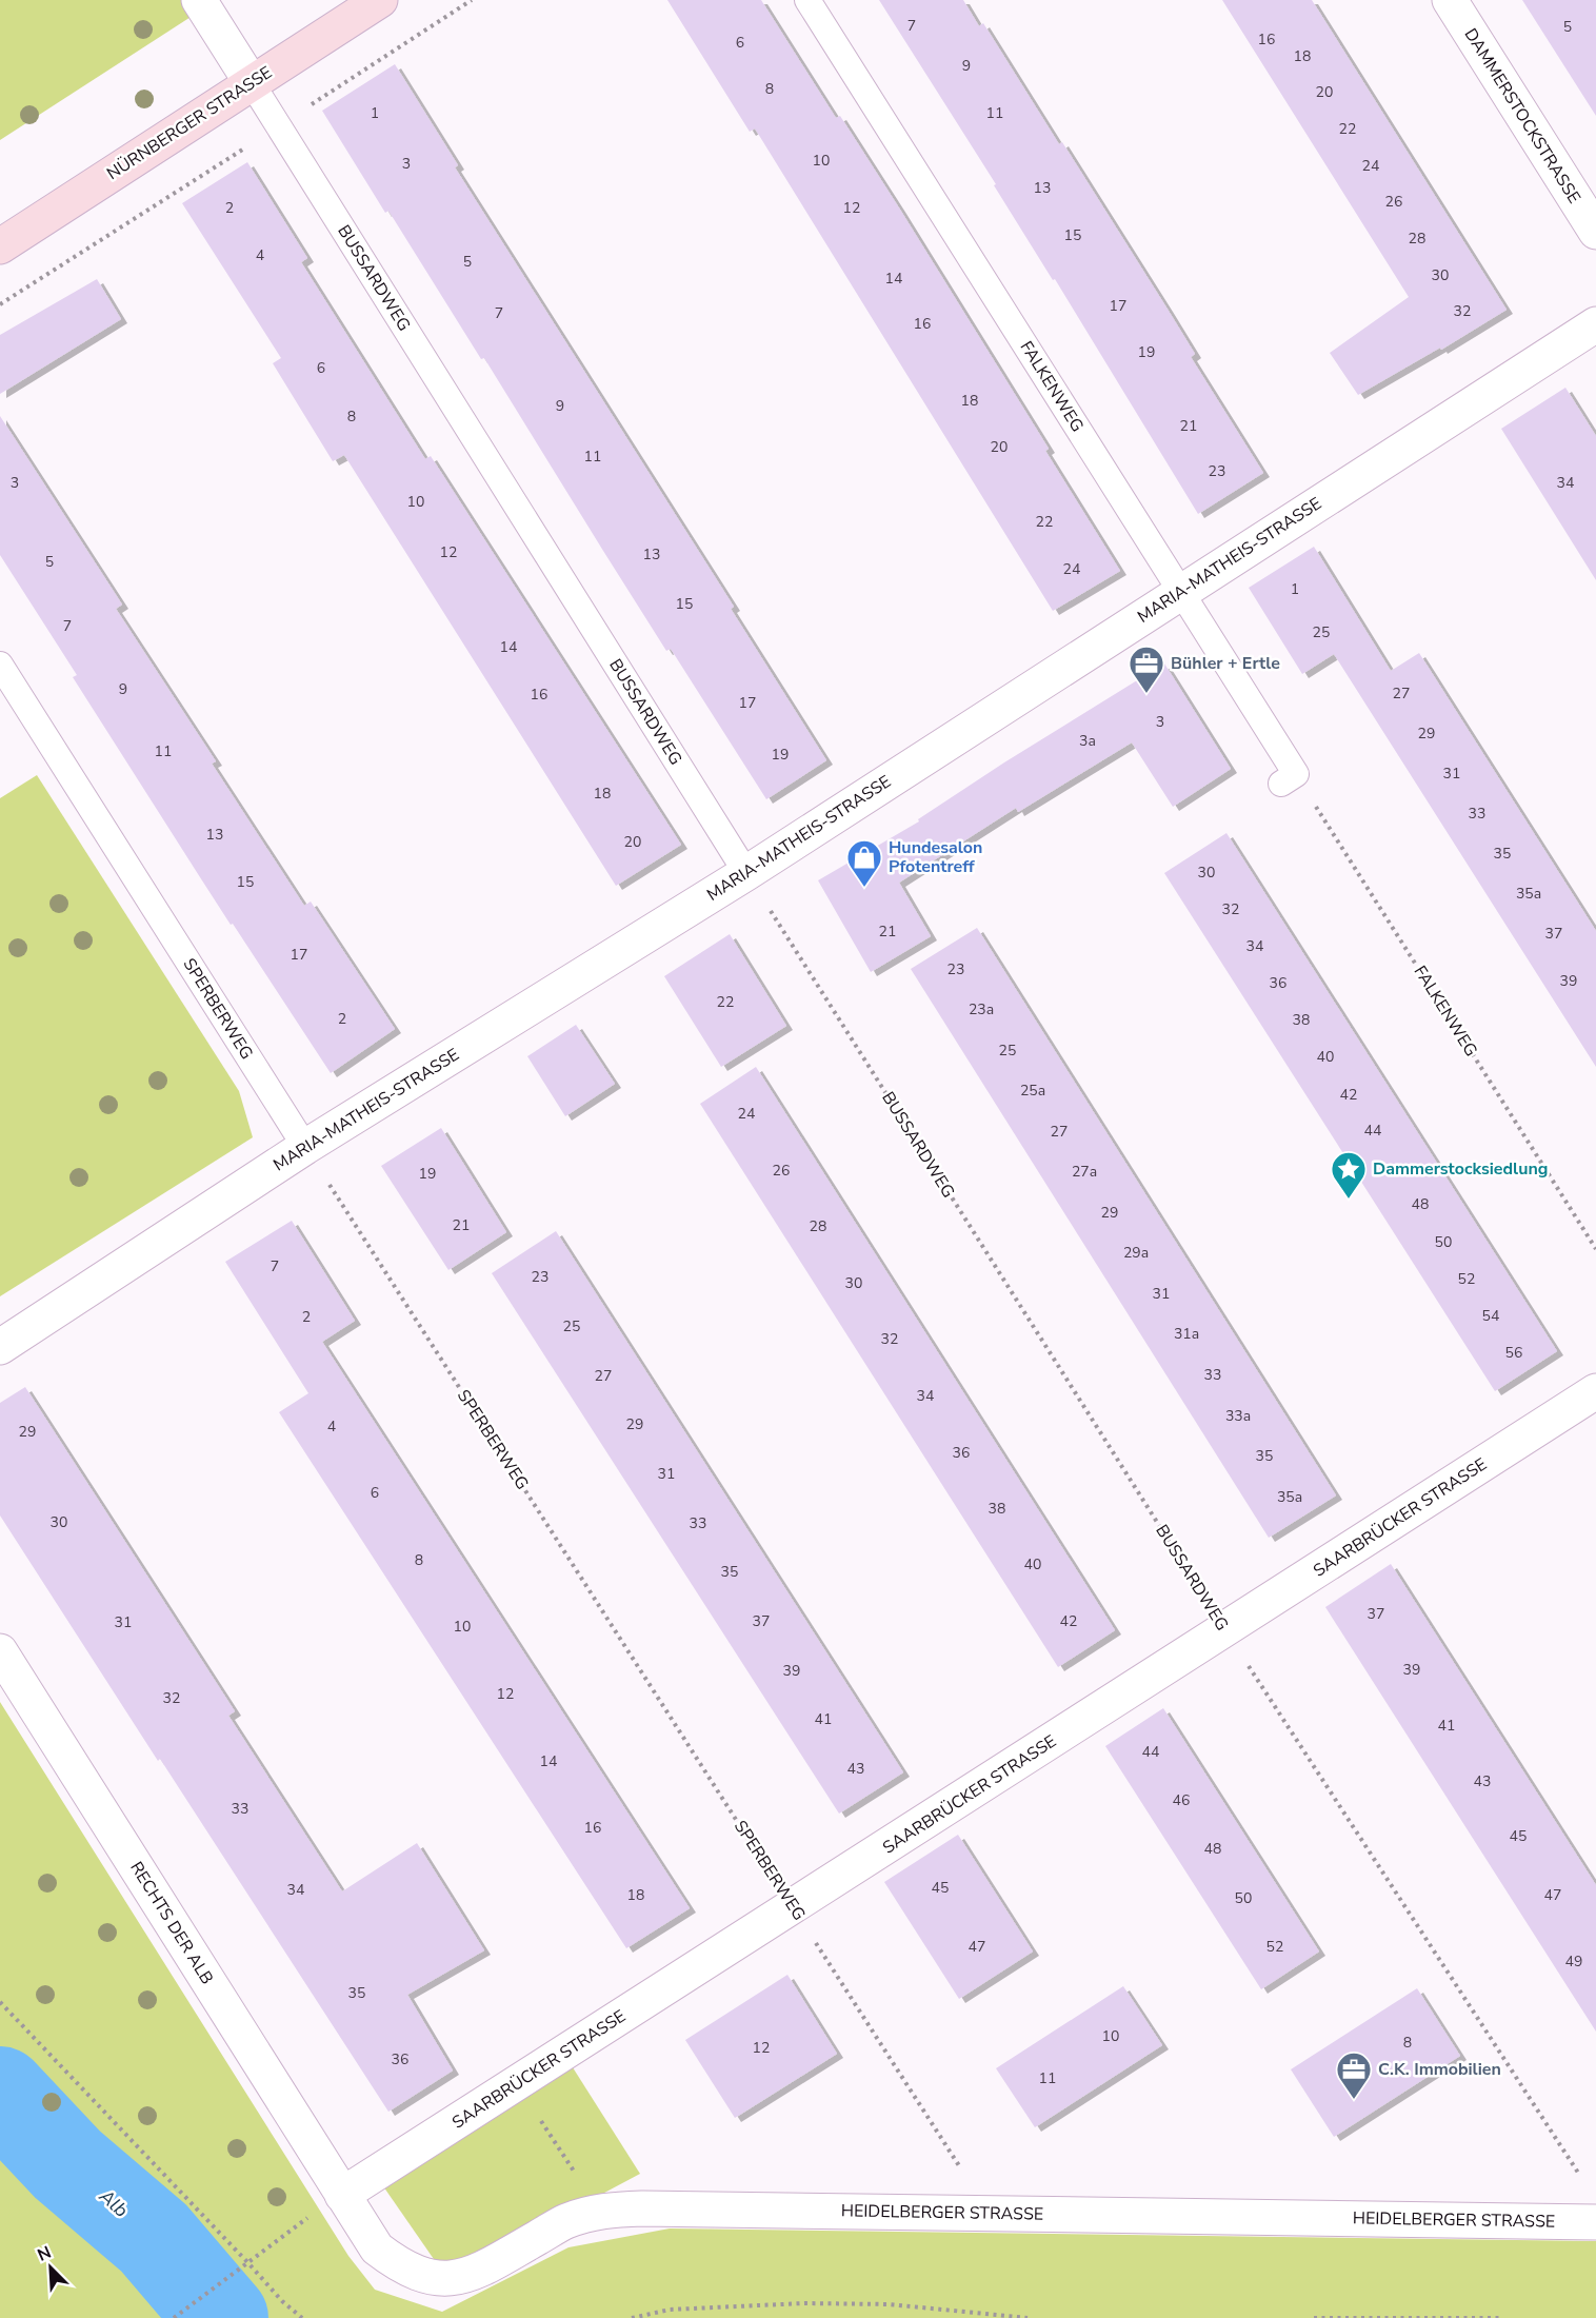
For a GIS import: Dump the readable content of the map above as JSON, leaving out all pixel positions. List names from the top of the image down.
{
  "streets": {
    "street": [
      "DAMMERSTOCKSTRASSE",
      "NÜRNBERGER STRASSE",
      "MARIA-MATHEIS-STRASSE",
      "SAARBRÜCKER STRASSE",
      "RECHTS DER ALB",
      "HEIDELBERGER STRASSE"
    ],
    "lane": ["BUSSARDWEG", "FALKENWEG", "SPERBERWEG"]
  },
  "crossings": [
    ["NÜRNBERGER STRASSE", "BUSSARDWEG"],
    ["BUSSARDWEG", "MARIA-MATHEIS-STRASSE"],
    ["BUSSARDWEG", "SAARBRÜCKER STRASSE"],
    ["FALKENWEG", "MARIA-MATHEIS-STRASSE"],
    ["MARIA-MATHEIS-STRASSE", "SPERBERWEG"],
    ["SPERBERWEG", "SAARBRÜCKER STRASSE"],
    ["SPERBERWEG", "HEIDELBERGER STRASSE"],
    ["SAARBRÜCKER STRASSE", "RECHTS DER ALB"],
    ["SAARBRÜCKER STRASSE", "HEIDELBERGER STRASSE"],
    ["RECHTS DER ALB", "HEIDELBERGER STRASSE"]
  ],
  "water": ["Alb"],
  "places": {
    "office": ["Bühler + Ertle", "C.K. Immobilien"],
    "shop": ["Hundesalon Pfotentreff"],
    "place": ["Dammerstocksiedlung"]
  },
  "house_numbers": [
    "7",
    "5",
    "16",
    "6",
    "18",
    "9",
    "8",
    "20",
    "1",
    "11",
    "22",
    "10",
    "3",
    "24",
    "13",
    "26",
    "2",
    "12",
    "15",
    "28",
    "4",
    "5",
    "30",
    "14",
    "17",
    "32",
    "7",
    "16",
    "19",
    "6",
    "18",
    "9",
    "8",
    "21",
    "20",
    "11",
    "23",
    "3",
    "34",
    "10",
    "22",
    "12",
    "13",
    "5",
    "24",
    "1",
    "15",
    "7",
    "25",
    "14",
    "9",
    "27",
    "16",
    "17",
    "3",
    "29",
    "3a",
    "11",
    "19",
    "31",
    "18",
    "33",
    "13",
    "20",
    "35",
    "30",
    "15",
    "35a",
    "32",
    "21",
    "37",
    "34",
    "17",
    "23",
    "39",
    "36",
    "22",
    "23a",
    "2",
    "38",
    "25",
    "40",
    "25a",
    "42",
    "24",
    "44",
    "27",
    "26",
    "27a",
    "19",
    "48",
    "29",
    "21",
    "28",
    "50",
    "29a",
    "7",
    "23",
    "52",
    "30",
    "31",
    "54",
    "2",
    "25",
    "31a",
    "32",
    "56",
    "33",
    "27",
    "34",
    "33a",
    "29",
    "4",
    "29",
    "36",
    "35",
    "31",
    "6",
    "35a",
    "38",
    "30",
    "33",
    "8",
    "40",
    "35",
    "37",
    "37",
    "42",
    "31",
    "10",
    "39",
    "39",
    "12",
    "32",
    "41",
    "41",
    "44",
    "14",
    "43",
    "43",
    "46",
    "33",
    "16",
    "45",
    "48",
    "45",
    "34",
    "18",
    "47",
    "50",
    "47",
    "52",
    "49",
    "35",
    "10",
    "8",
    "12",
    "36",
    "11"
  ],
  "north": "top left"
}
